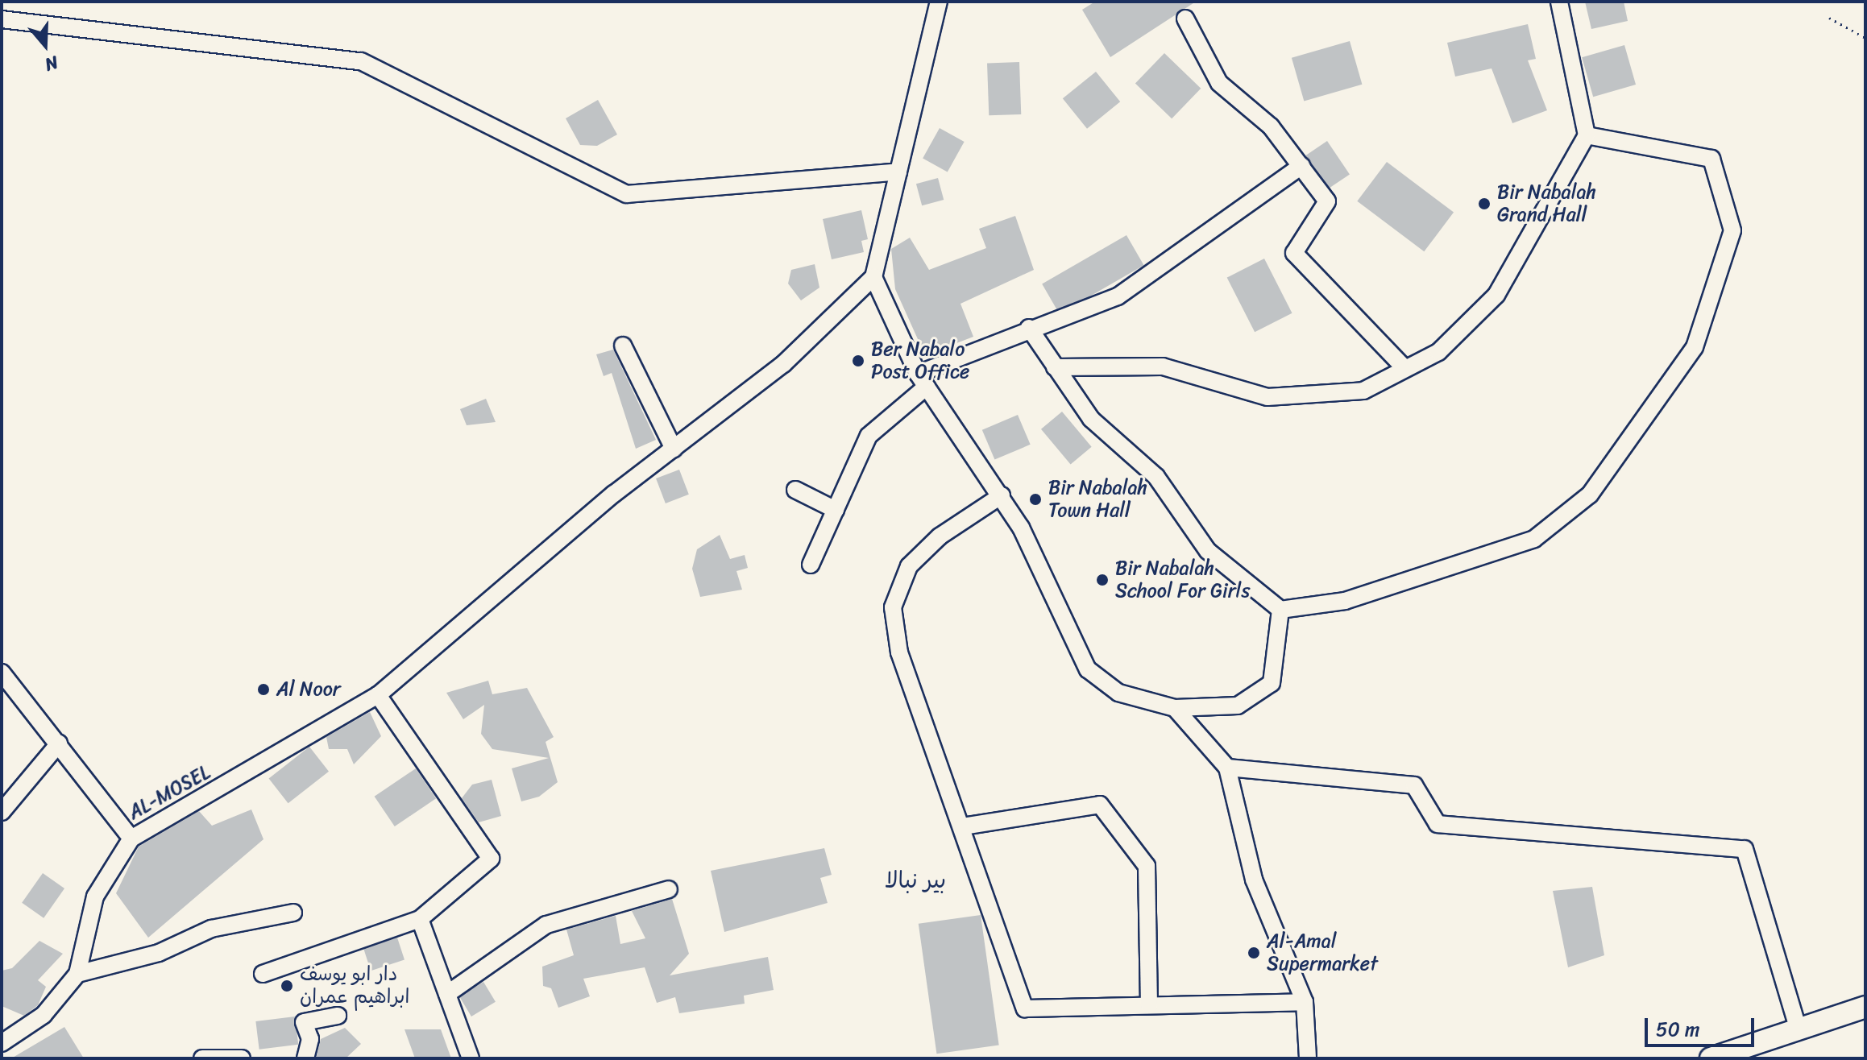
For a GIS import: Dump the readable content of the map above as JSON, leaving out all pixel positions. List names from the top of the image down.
{
  "streets": {
    "street": ["AL-MOSEL"]
  },
  "districts": ["بير نبالا"],
  "places": [
    "Bir Nabalah Grand Hall",
    "Ber Nabalo Post Office",
    "Bir Nabalah Town Hall",
    "Bir Nabalah School For Girls",
    "Al Noor",
    "Al-Amal Supermarket",
    "دار ابو يوسف ابراهيم عمران"
  ],
  "scale_bar": "50 m",
  "north": "bottom"
}
